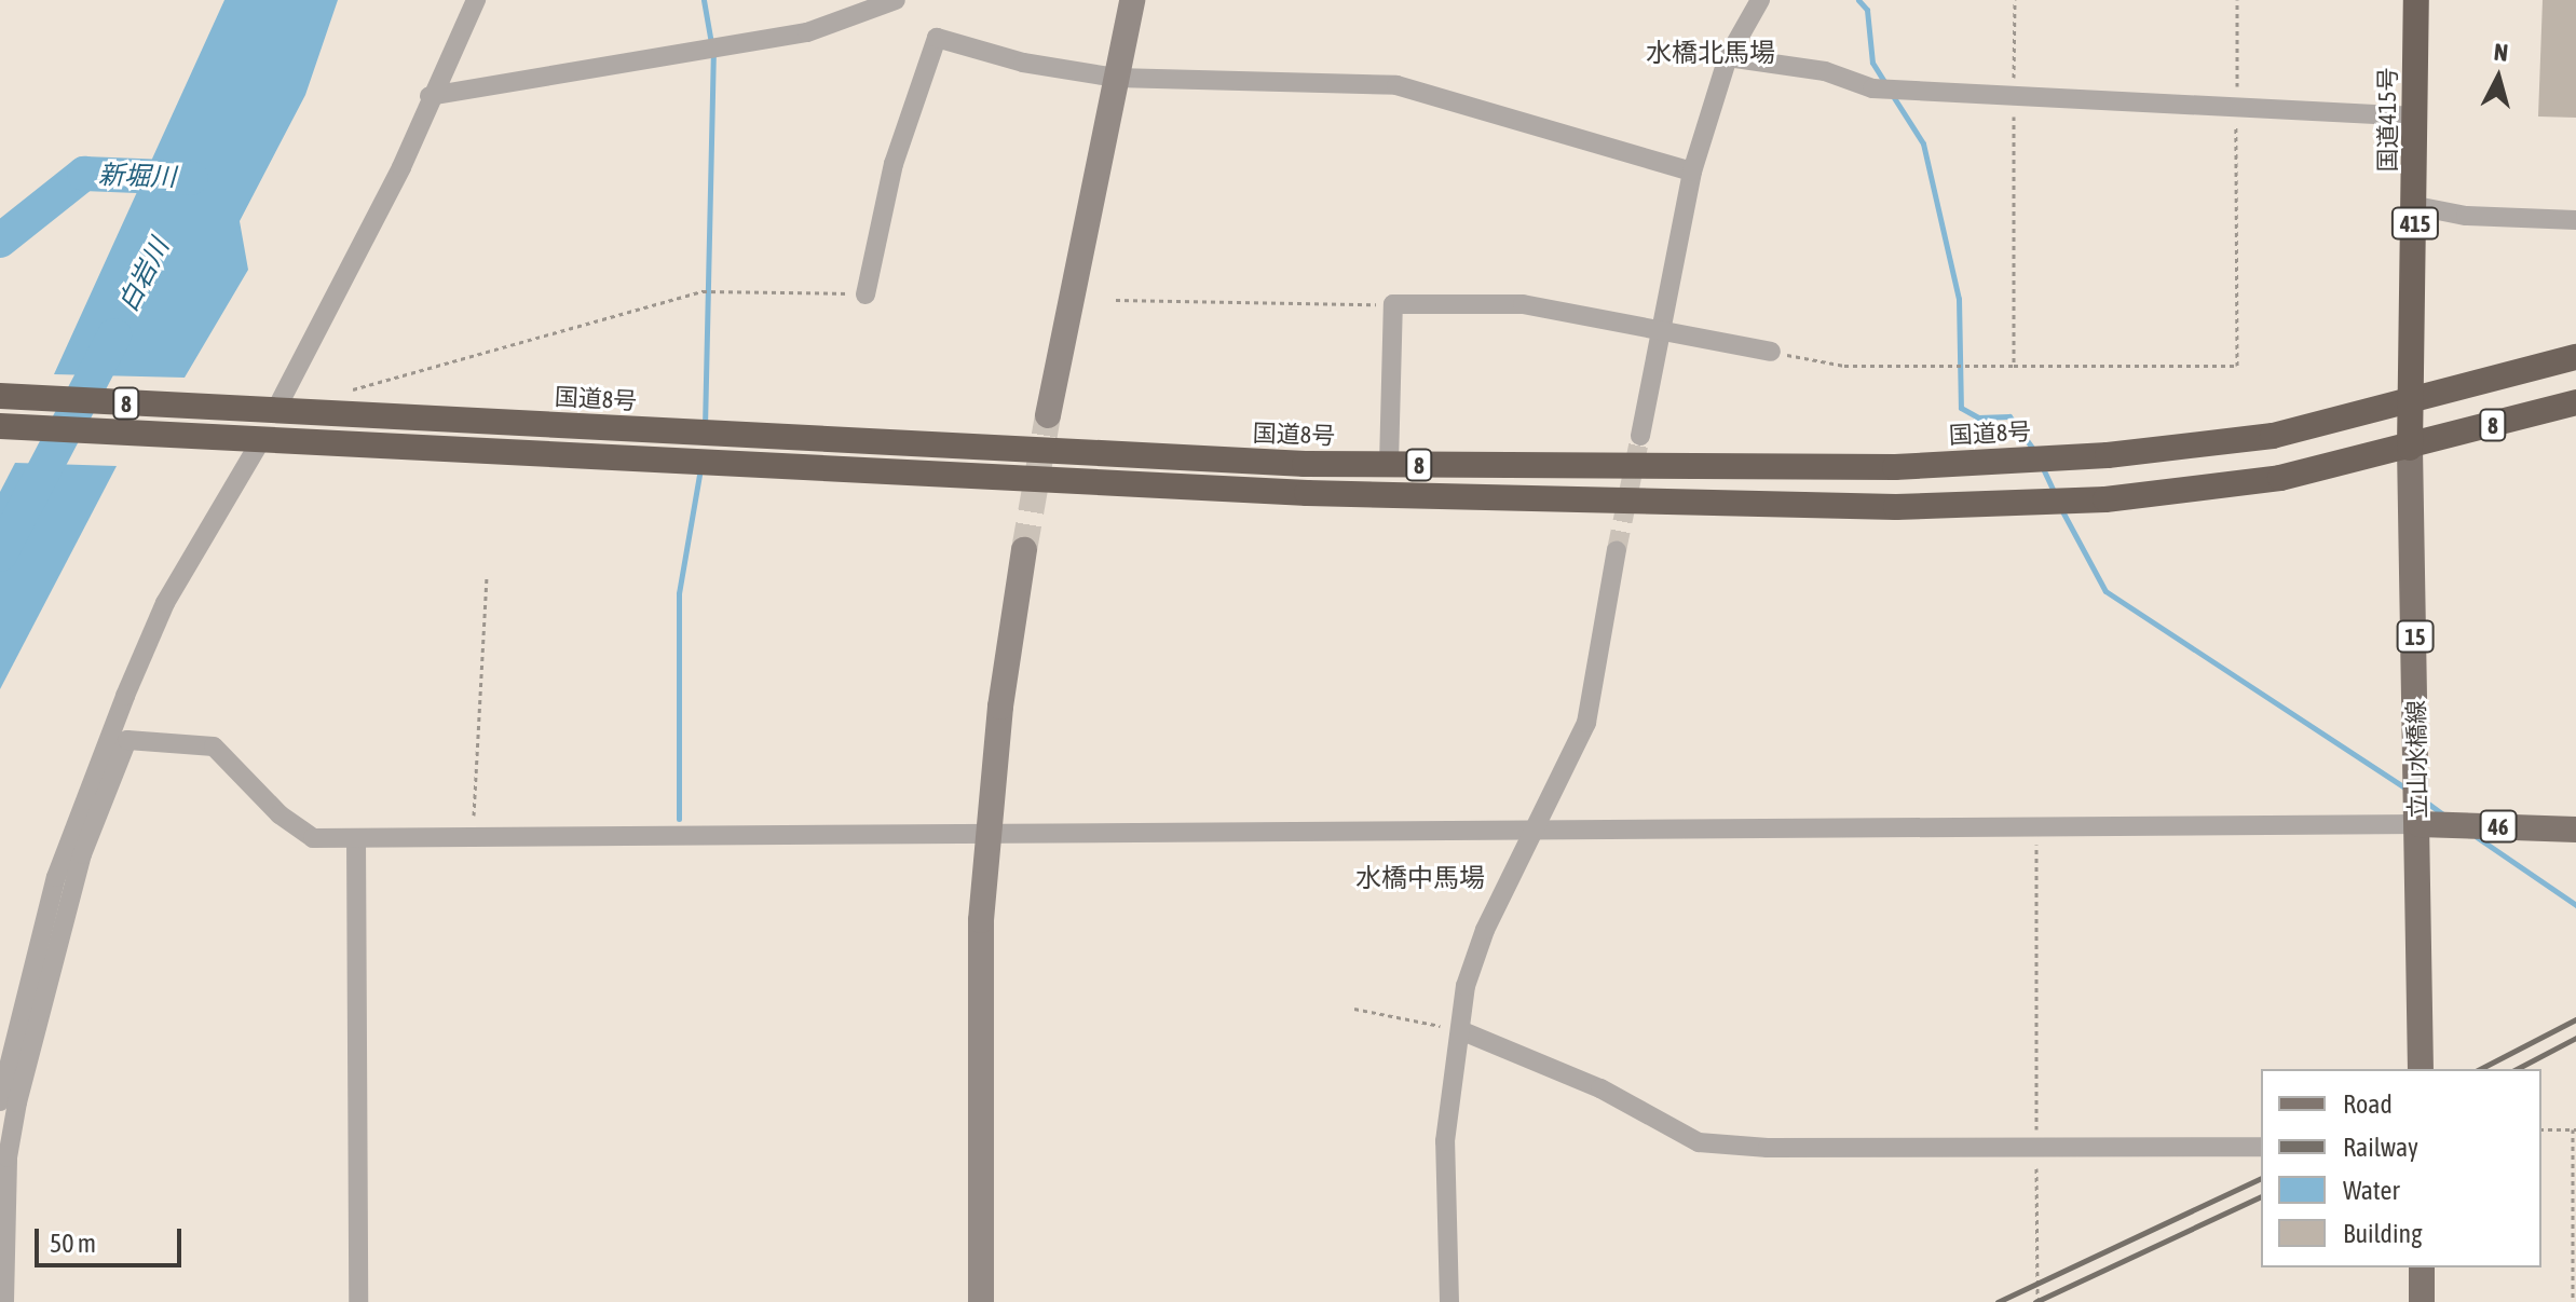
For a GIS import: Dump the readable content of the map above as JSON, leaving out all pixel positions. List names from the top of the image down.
{
  "streets": {
    "highway": [
      "国道415号",
      "415",
      "国道8号",
      "8"
    ],
    "main road": ["15", "立山水橋線", "46"]
  },
  "crossings": [
    ["国道415号", "国道8号"],
    ["国道415号", "8"],
    ["国道415号", "立山水橋線"],
    ["8", "立山水橋線"],
    ["立山水橋線", "46"]
  ],
  "districts": ["水橋北馬場", "水橋中馬場"],
  "water": ["新堀川", "白岩川"],
  "legend": [
    "Road",
    "Railway",
    "Water",
    "Building"
  ],
  "scale_bar": "50 m",
  "north": "top"
}
